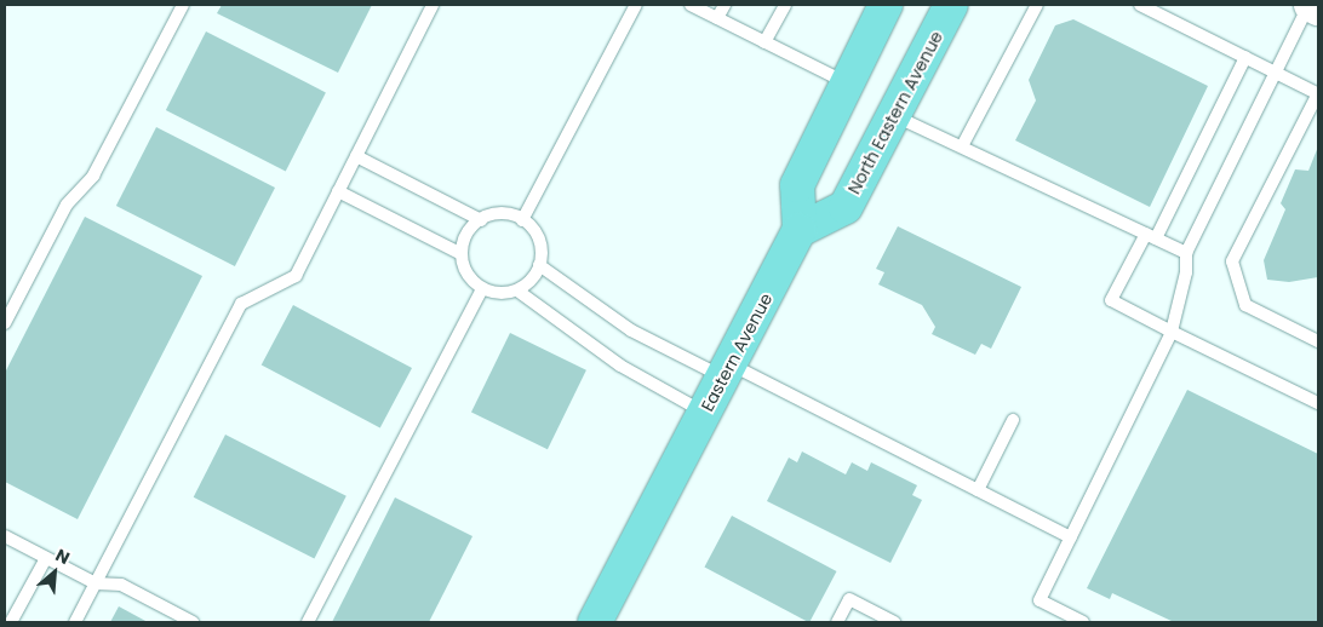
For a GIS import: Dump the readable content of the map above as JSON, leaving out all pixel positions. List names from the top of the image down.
{
  "streets": {
    "main road": ["North Eastern Avenue", "Eastern Avenue"]
  },
  "crossings": [
    ["North Eastern Avenue", "Eastern Avenue"]
  ],
  "north": "top right"
}
